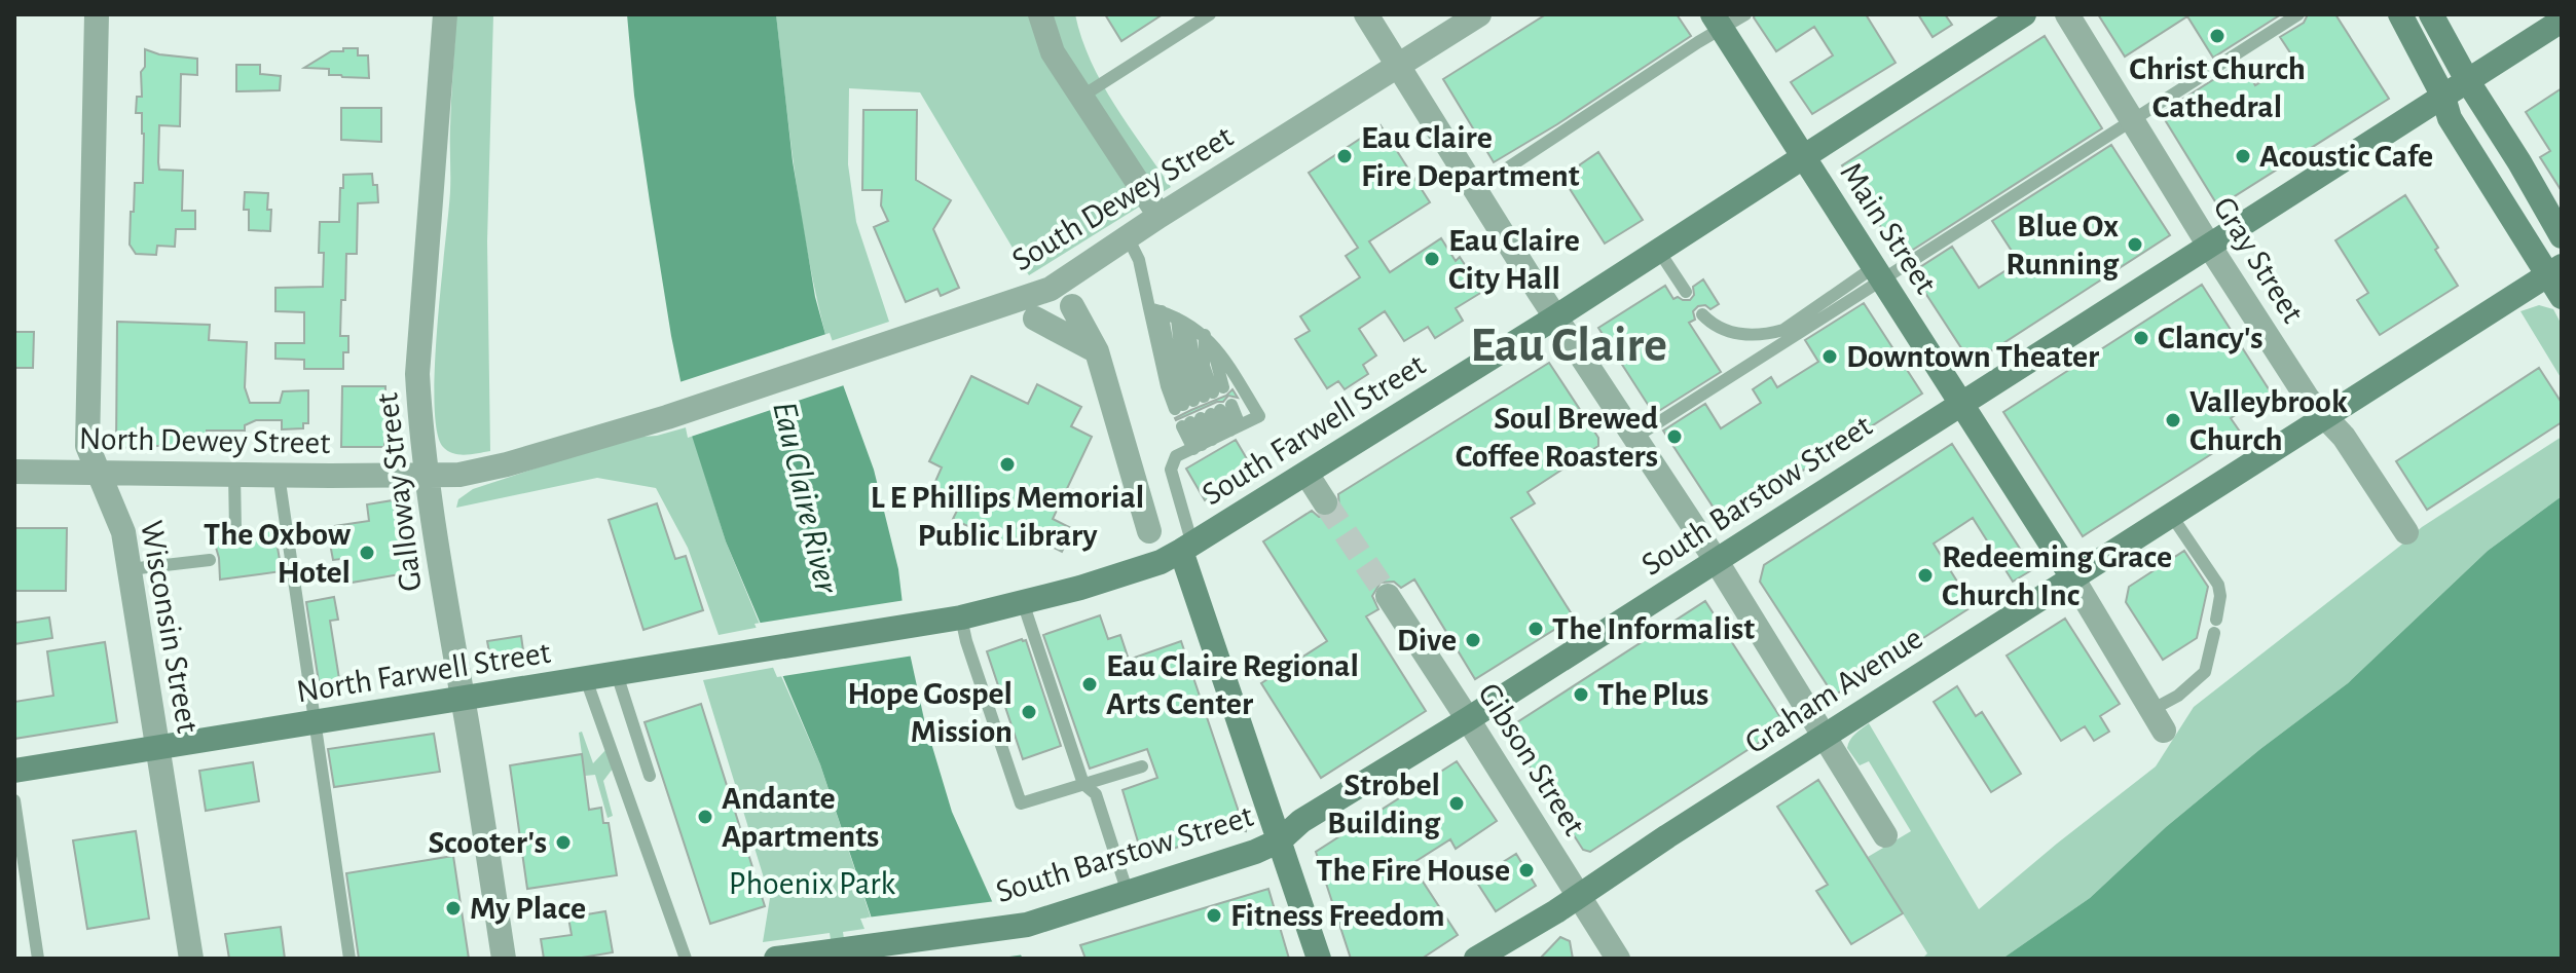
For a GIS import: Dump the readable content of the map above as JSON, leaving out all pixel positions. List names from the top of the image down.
{
  "streets": {
    "street": [
      "South Dewey Street",
      "Main Street",
      "Gray Street",
      "South Farwell Street",
      "North Dewey Street",
      "Galloway Street",
      "South Barstow Street",
      "Wisconsin Street",
      "North Farwell Street",
      "Graham Avenue",
      "Gibson Street"
    ]
  },
  "crossings": [
    ["South Dewey Street", "North Dewey Street"],
    ["Main Street", "South Farwell Street"],
    ["Main Street", "South Barstow Street"],
    ["Main Street", "Graham Avenue"],
    ["Gray Street", "South Barstow Street"],
    ["Gray Street", "Graham Avenue"],
    ["South Farwell Street", "North Farwell Street"],
    ["North Dewey Street", "Galloway Street"],
    ["North Dewey Street", "Wisconsin Street"],
    ["Galloway Street", "North Farwell Street"],
    ["South Barstow Street", "Gibson Street"],
    ["Wisconsin Street", "North Farwell Street"],
    ["Graham Avenue", "Gibson Street"]
  ],
  "districts": ["Eau Claire"],
  "water": ["Eau Claire River"],
  "parks": ["Phoenix Park"],
  "places": [
    "Christ Church Cathedral",
    "Eau Claire Fire Department",
    "Acoustic Cafe",
    "Blue Ox Running",
    "Eau Claire City Hall",
    "Clancy's",
    "Downtown Theater",
    "Valleybrook Church",
    "Soul Brewed Coffee Roasters",
    "L E Phillips Memorial Public Library",
    "The Oxbow Hotel",
    "Redeeming Grace Church Inc",
    "The Informalist",
    "Dive",
    "Eau Claire Regional Arts Center",
    "The Plus",
    "Hope Gospel Mission",
    "Strobel Building",
    "Andante Apartments",
    "Scooter's",
    "The Fire House",
    "My Place",
    "Fitness Freedom"
  ]
}
